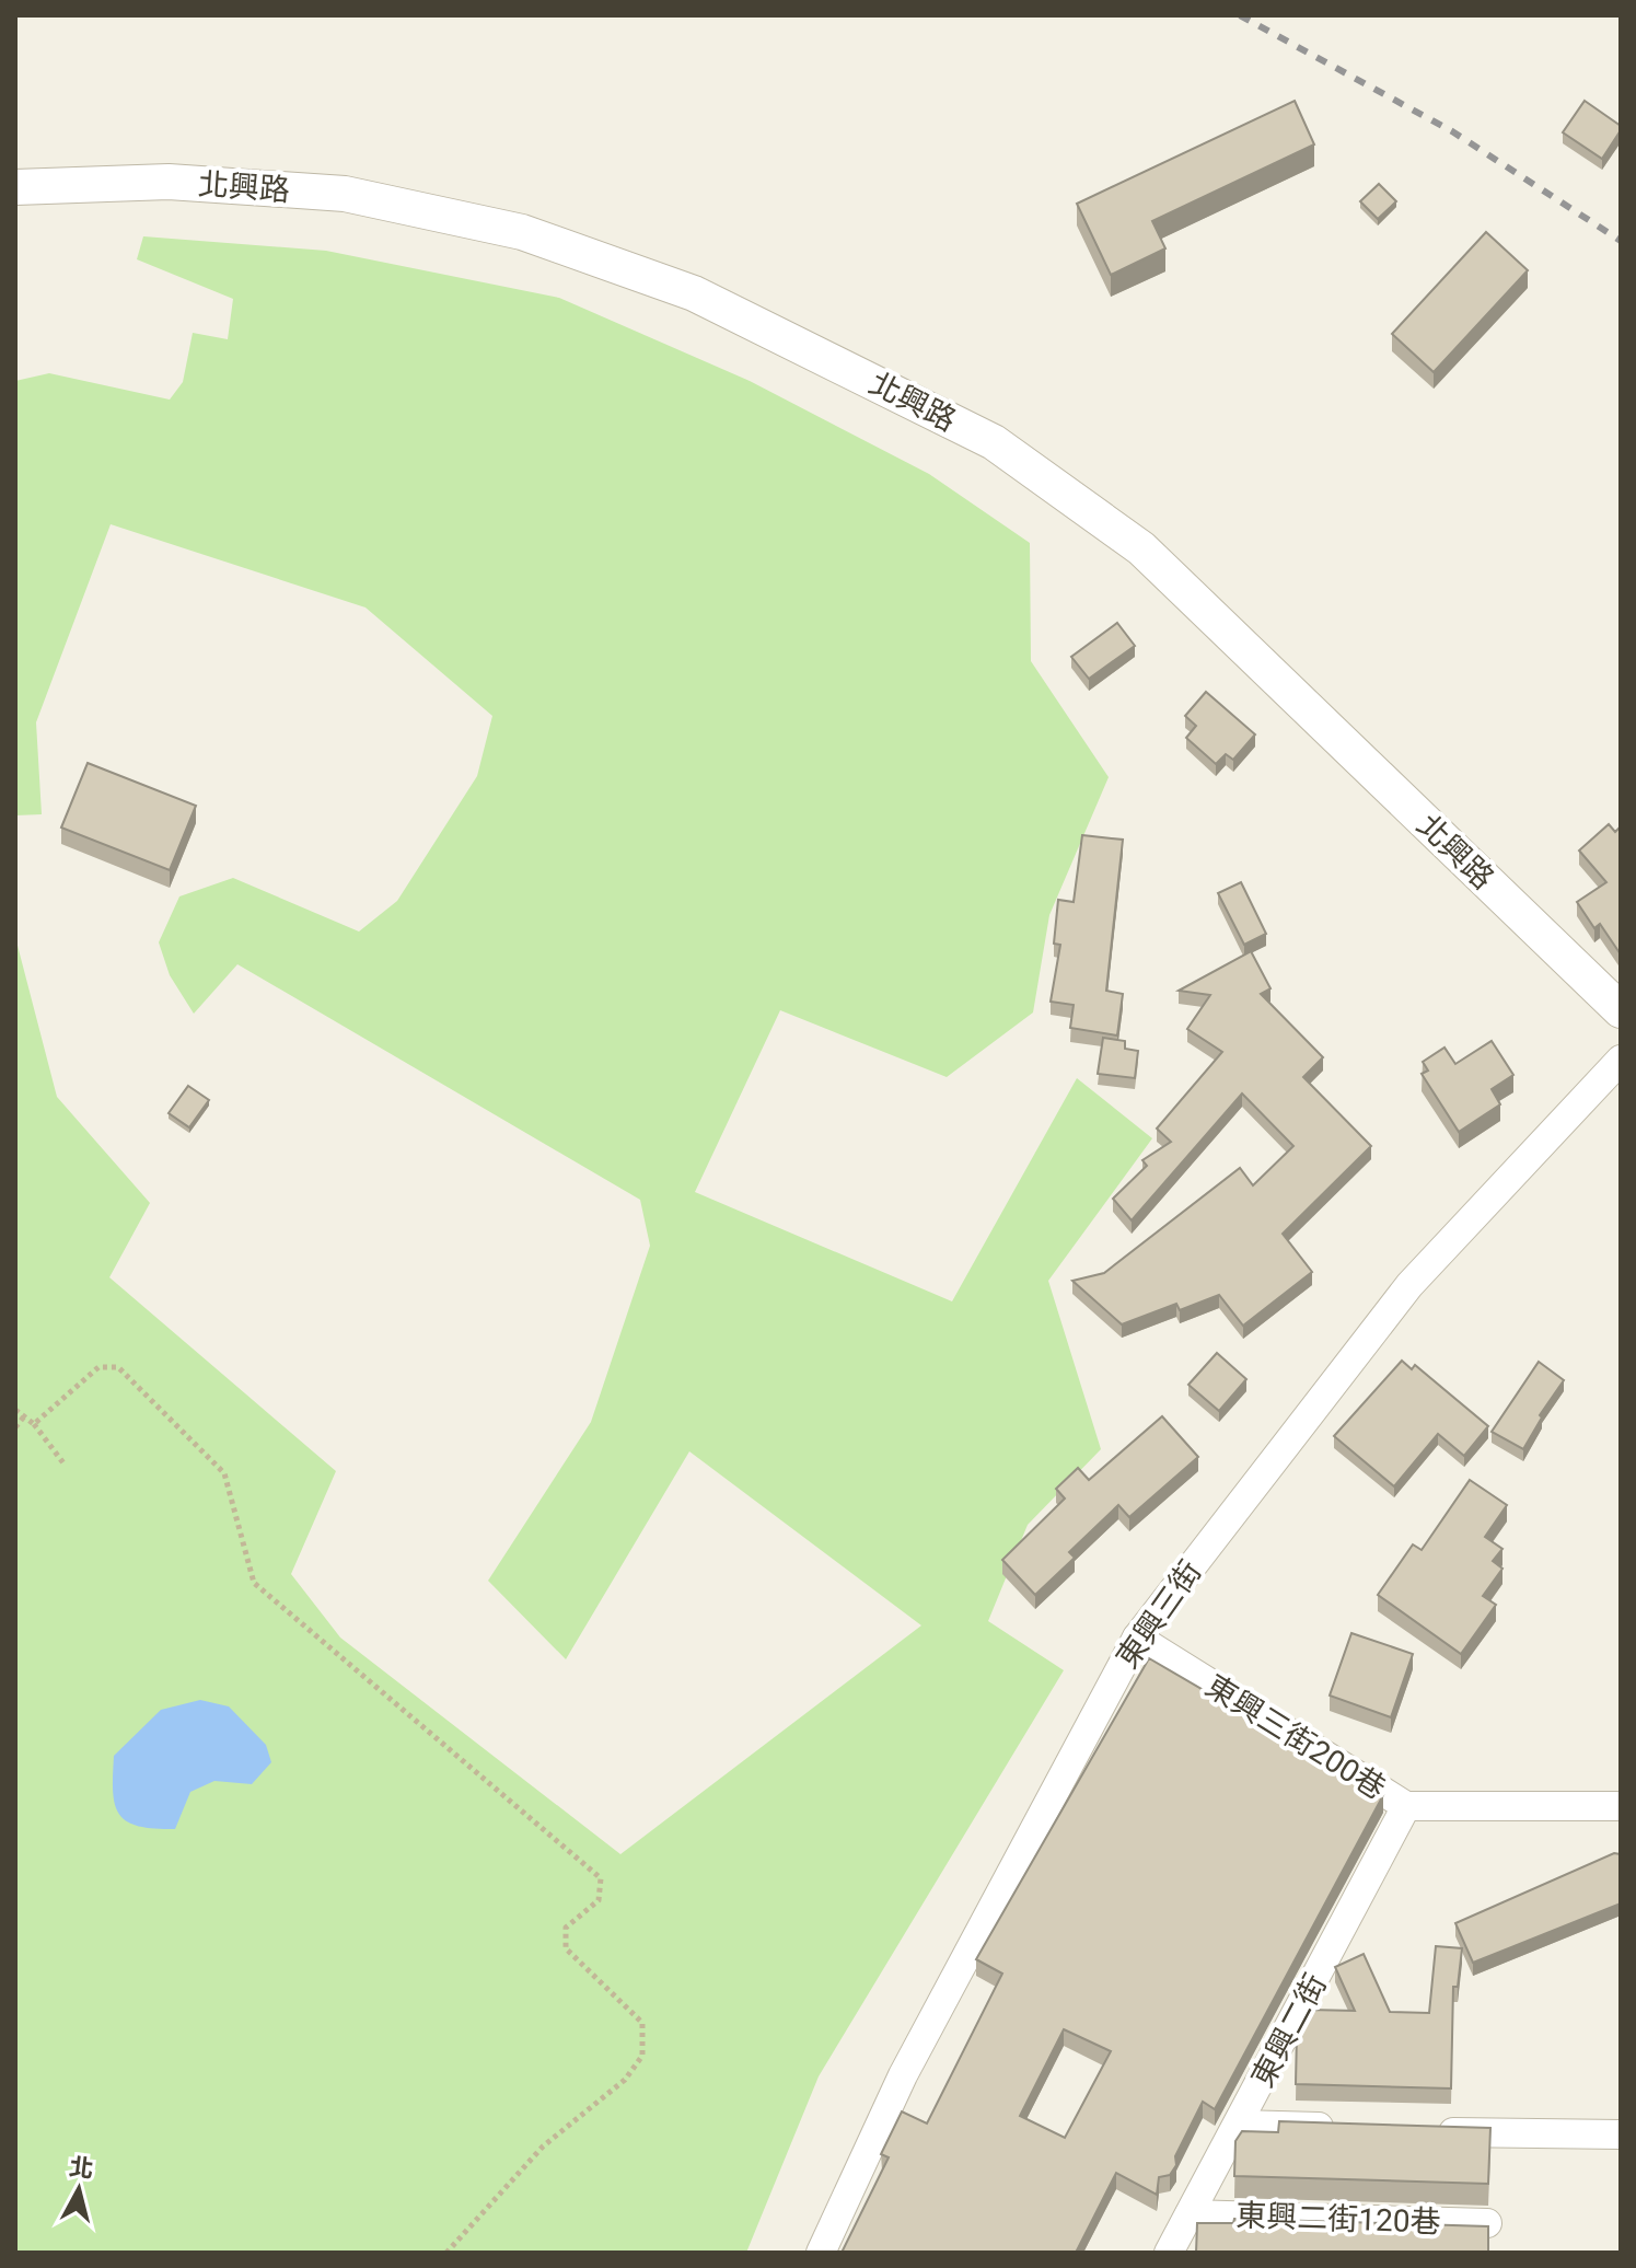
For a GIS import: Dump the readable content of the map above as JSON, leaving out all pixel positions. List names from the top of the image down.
{
  "streets": {
    "street": [
      "北興路",
      "東興三街",
      "東興三街200巷",
      "東興二街",
      "東興二街120巷"
    ]
  },
  "crossings": [
    ["東興三街", "東興三街200巷"],
    ["東興三街200巷", "東興二街"],
    ["東興二街", "東興二街120巷"]
  ],
  "north": "top"
}
